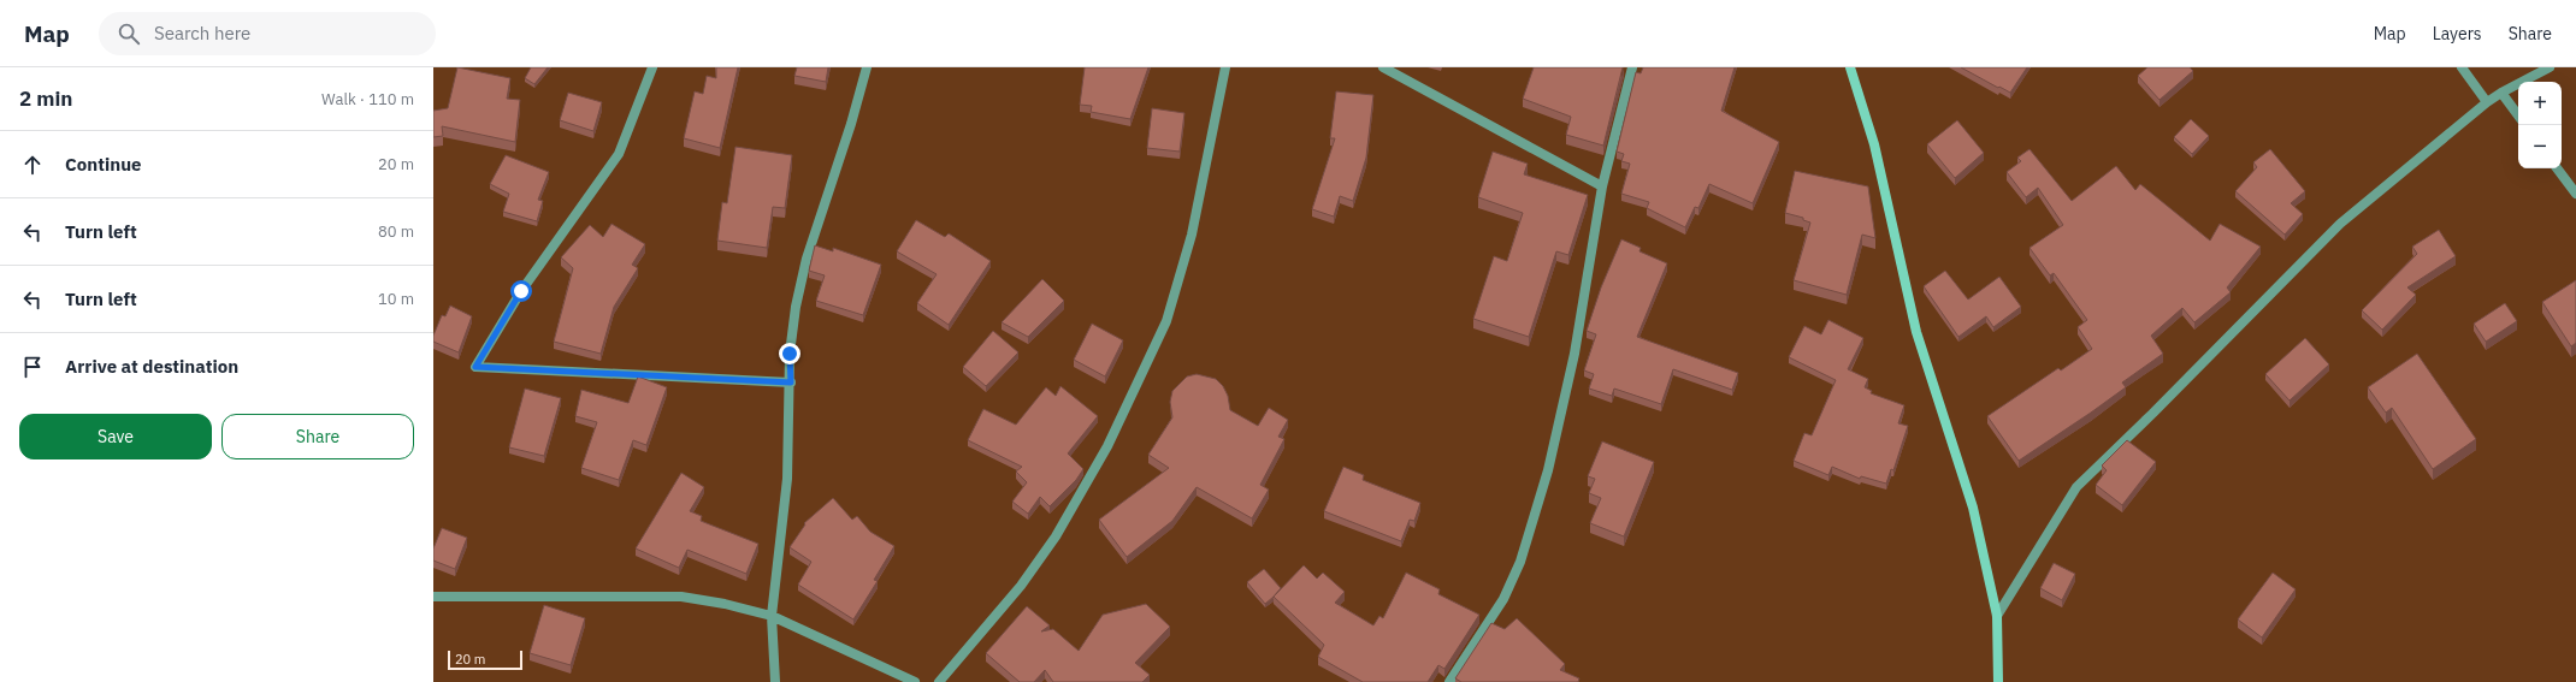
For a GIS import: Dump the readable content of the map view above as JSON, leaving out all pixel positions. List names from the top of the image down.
{
  "scale_bar": "20 m",
  "page": {
    "header": "Map",
    "search": "Search here",
    "nav": ["Map", "Layers", "Share"],
    "heading": ["2 min", "Walk · 110 m"],
    "map_buttons": ["+", "−"],
    "list": [
      ["Continue", "20 m"],
      ["Turn left", "80 m"],
      ["Turn left", "10 m"],
      "Arrive at destination"
    ],
    "buttons": ["Save", "Share"],
    "scale": "20 m"
  }
}
